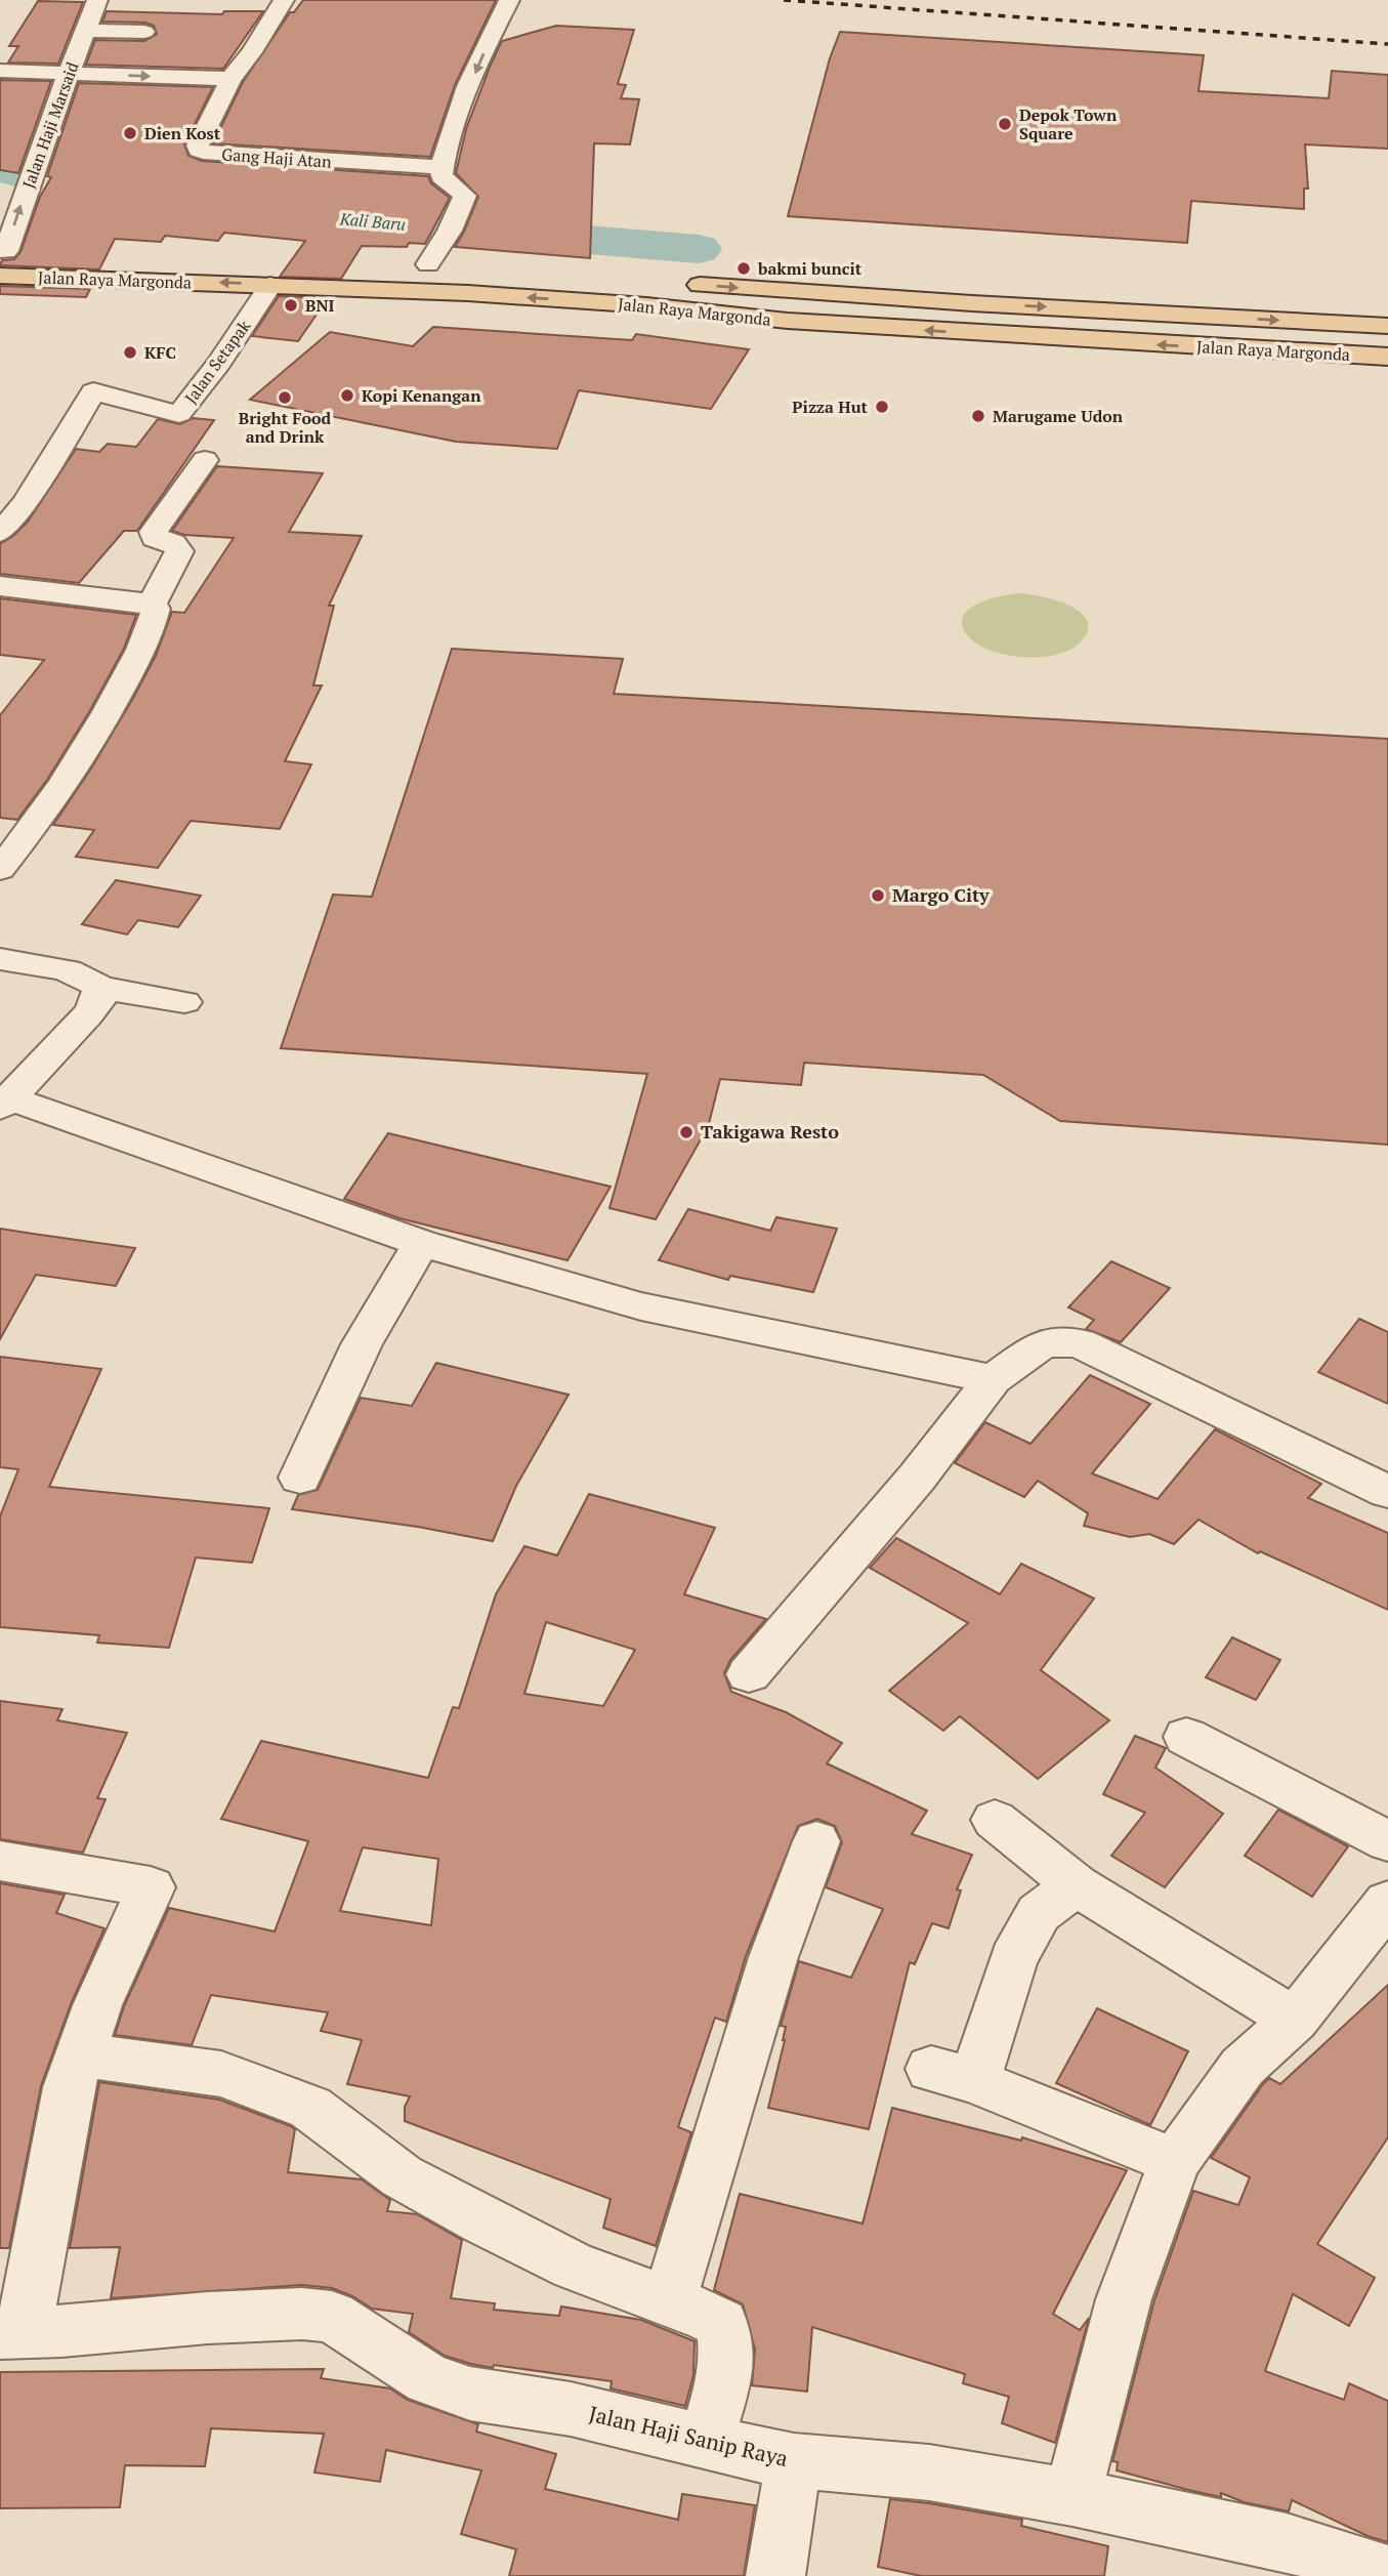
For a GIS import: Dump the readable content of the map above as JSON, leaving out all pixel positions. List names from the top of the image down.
{
  "streets": {
    "main road": ["Jalan Raya Margonda"],
    "street": [
      "Jalan Haji Marsaid",
      "Gang Haji Atan",
      "Jalan Setapak",
      "Jalan Haji Sanip Raya"
    ]
  },
  "crossings": [
    ["Jalan Haji Marsaid", "Jalan Raya Margonda"],
    ["Jalan Raya Margonda", "Jalan Setapak"]
  ],
  "one_way": ["Jalan Haji Marsaid"],
  "water": ["Kali Baru"],
  "places": [
    "Depok Town Square",
    "Dien Kost",
    "bakmi buncit",
    "BNI",
    "KFC",
    "Kopi Kenangan",
    "Bright Food and Drink",
    "Pizza Hut",
    "Marugame Udon",
    "Margo City",
    "Takigawa Resto"
  ]
}
